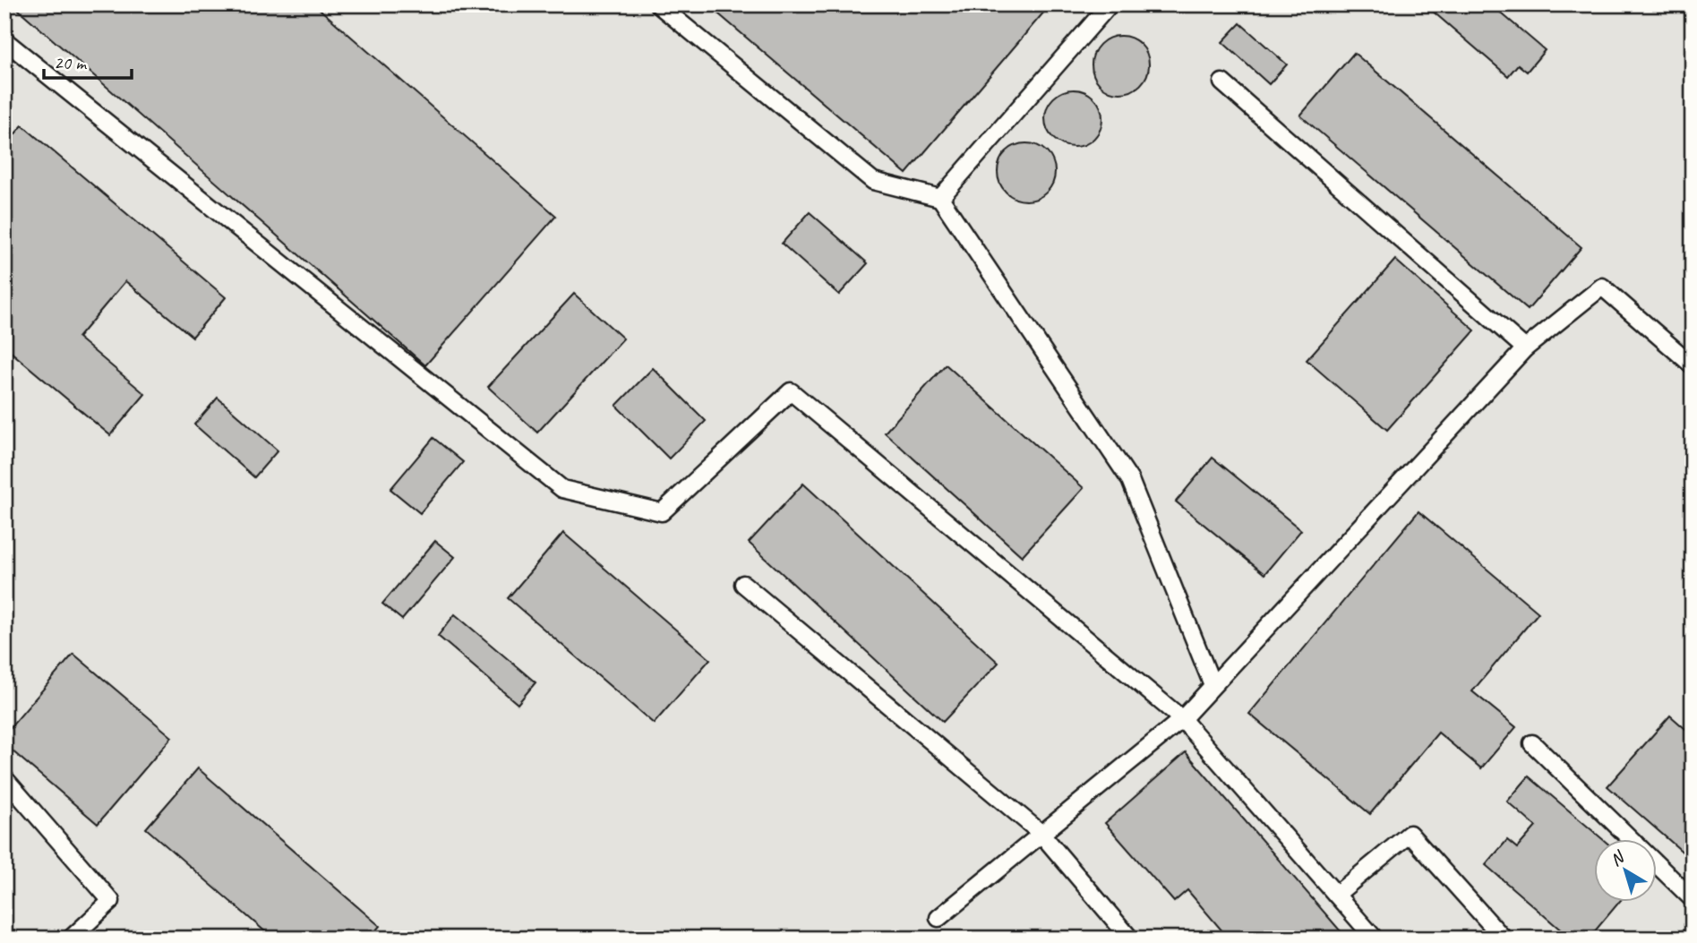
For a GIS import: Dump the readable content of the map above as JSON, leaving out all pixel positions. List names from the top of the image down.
{
  "scale_bar": "20 m",
  "north": "top left"
}
